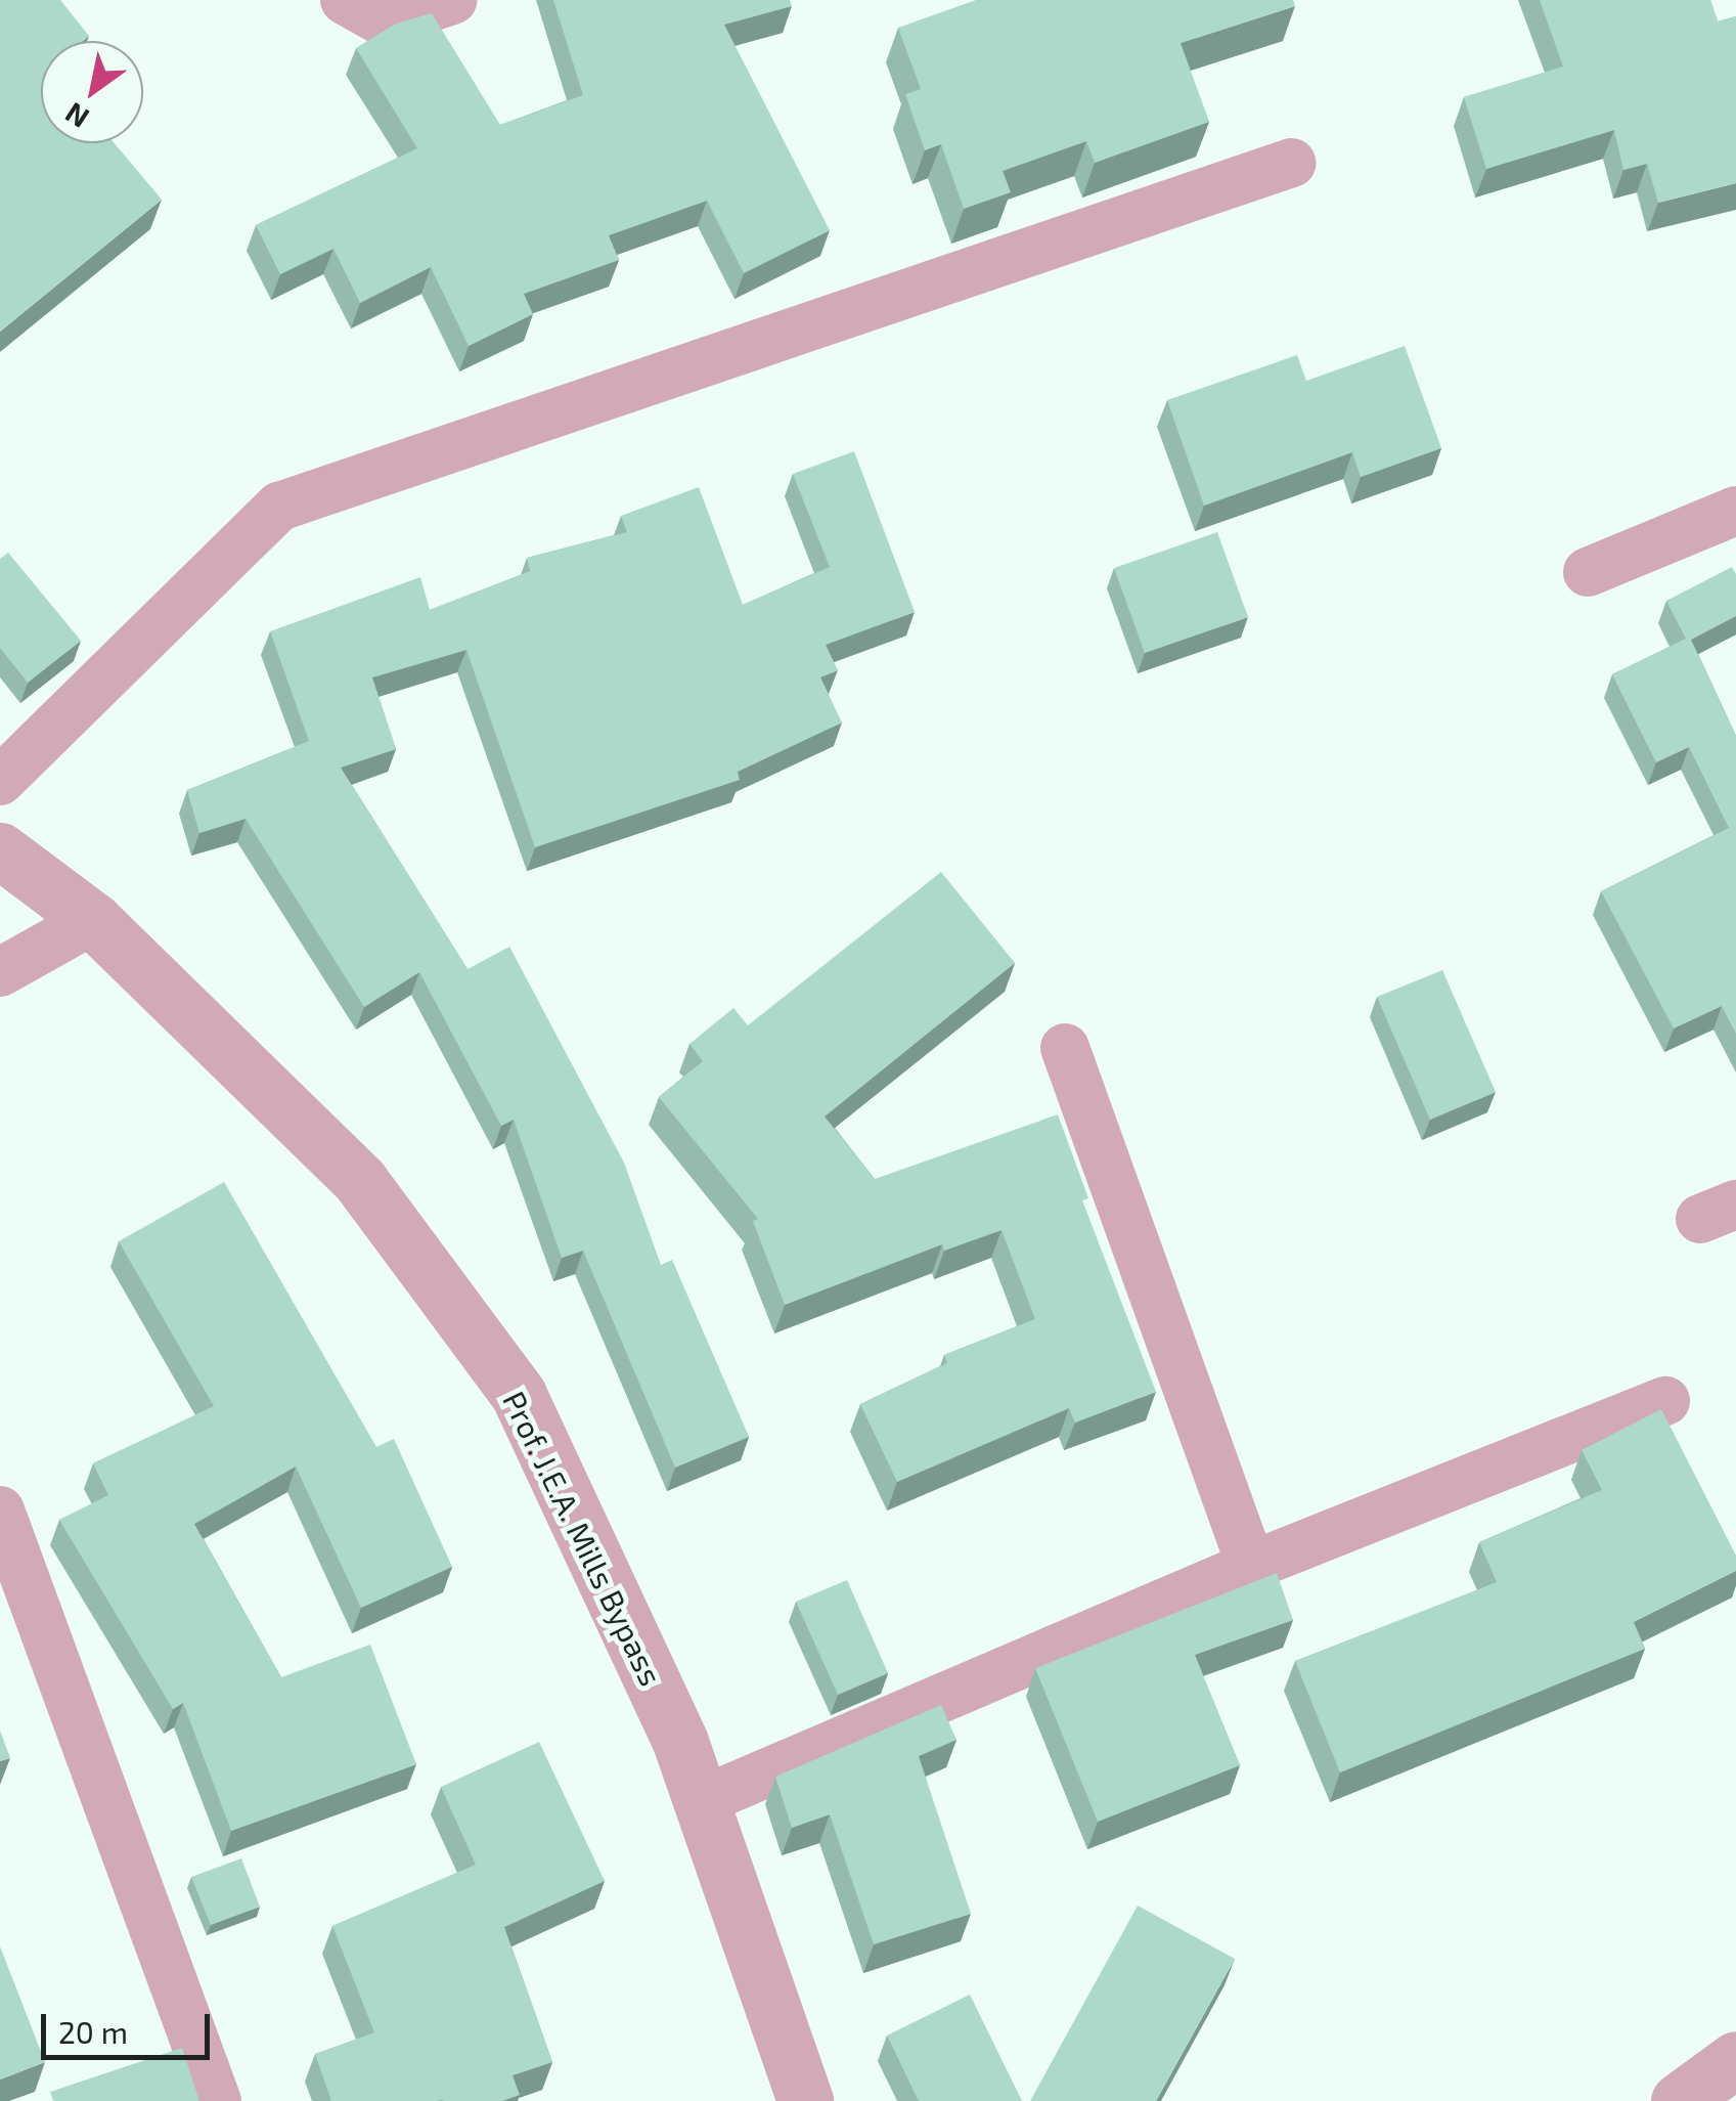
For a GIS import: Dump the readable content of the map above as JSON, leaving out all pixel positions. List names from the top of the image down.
{
  "streets": {
    "street": ["Prof. J.E.A. Mills Bypass"]
  },
  "scale_bar": "20 m",
  "north": "bottom left"
}
